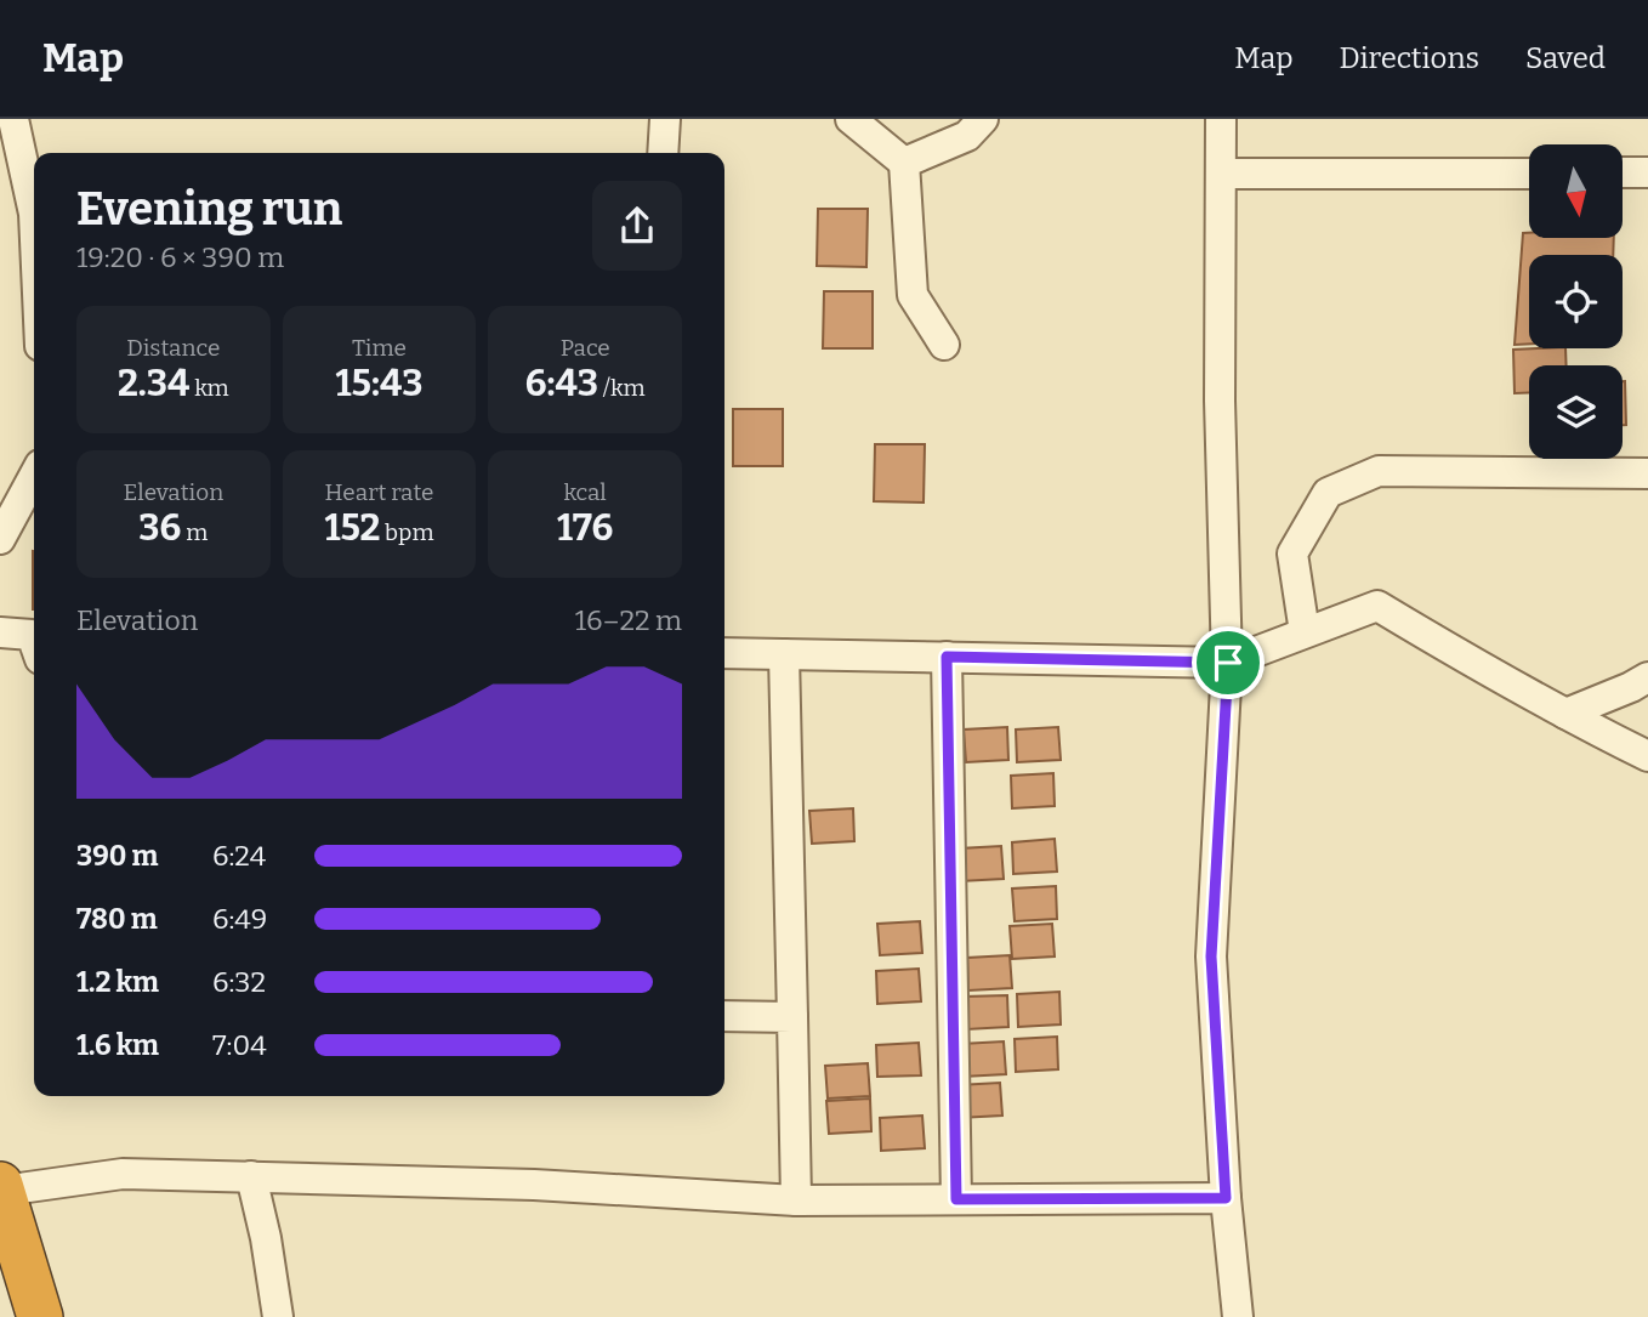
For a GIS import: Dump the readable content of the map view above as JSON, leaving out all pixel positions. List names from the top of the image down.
{
  "north": "bottom",
  "page": {
    "header": "Map",
    "nav": ["Map", "Directions", "Saved"],
    "heading": ["Evening run", "19:20 · 6 × 390 m"],
    "stats": [
      ["Distance", "2.34 km"],
      ["Time", "15:43"],
      ["Pace", "6:43 /km"],
      ["Elevation", "36 m"],
      ["Heart rate", "152 bpm"],
      ["kcal", "176"]
    ],
    "chart": ["Elevation", "16–22 m"],
    "list": [
      {
        "name": "390 m",
        "note": "6:24"
      },
      {
        "name": "780 m",
        "note": "6:49"
      },
      {
        "name": "1.2 km",
        "note": "6:32"
      },
      {
        "name": "1.6 km",
        "note": "7:04"
      }
    ]
  }
}
